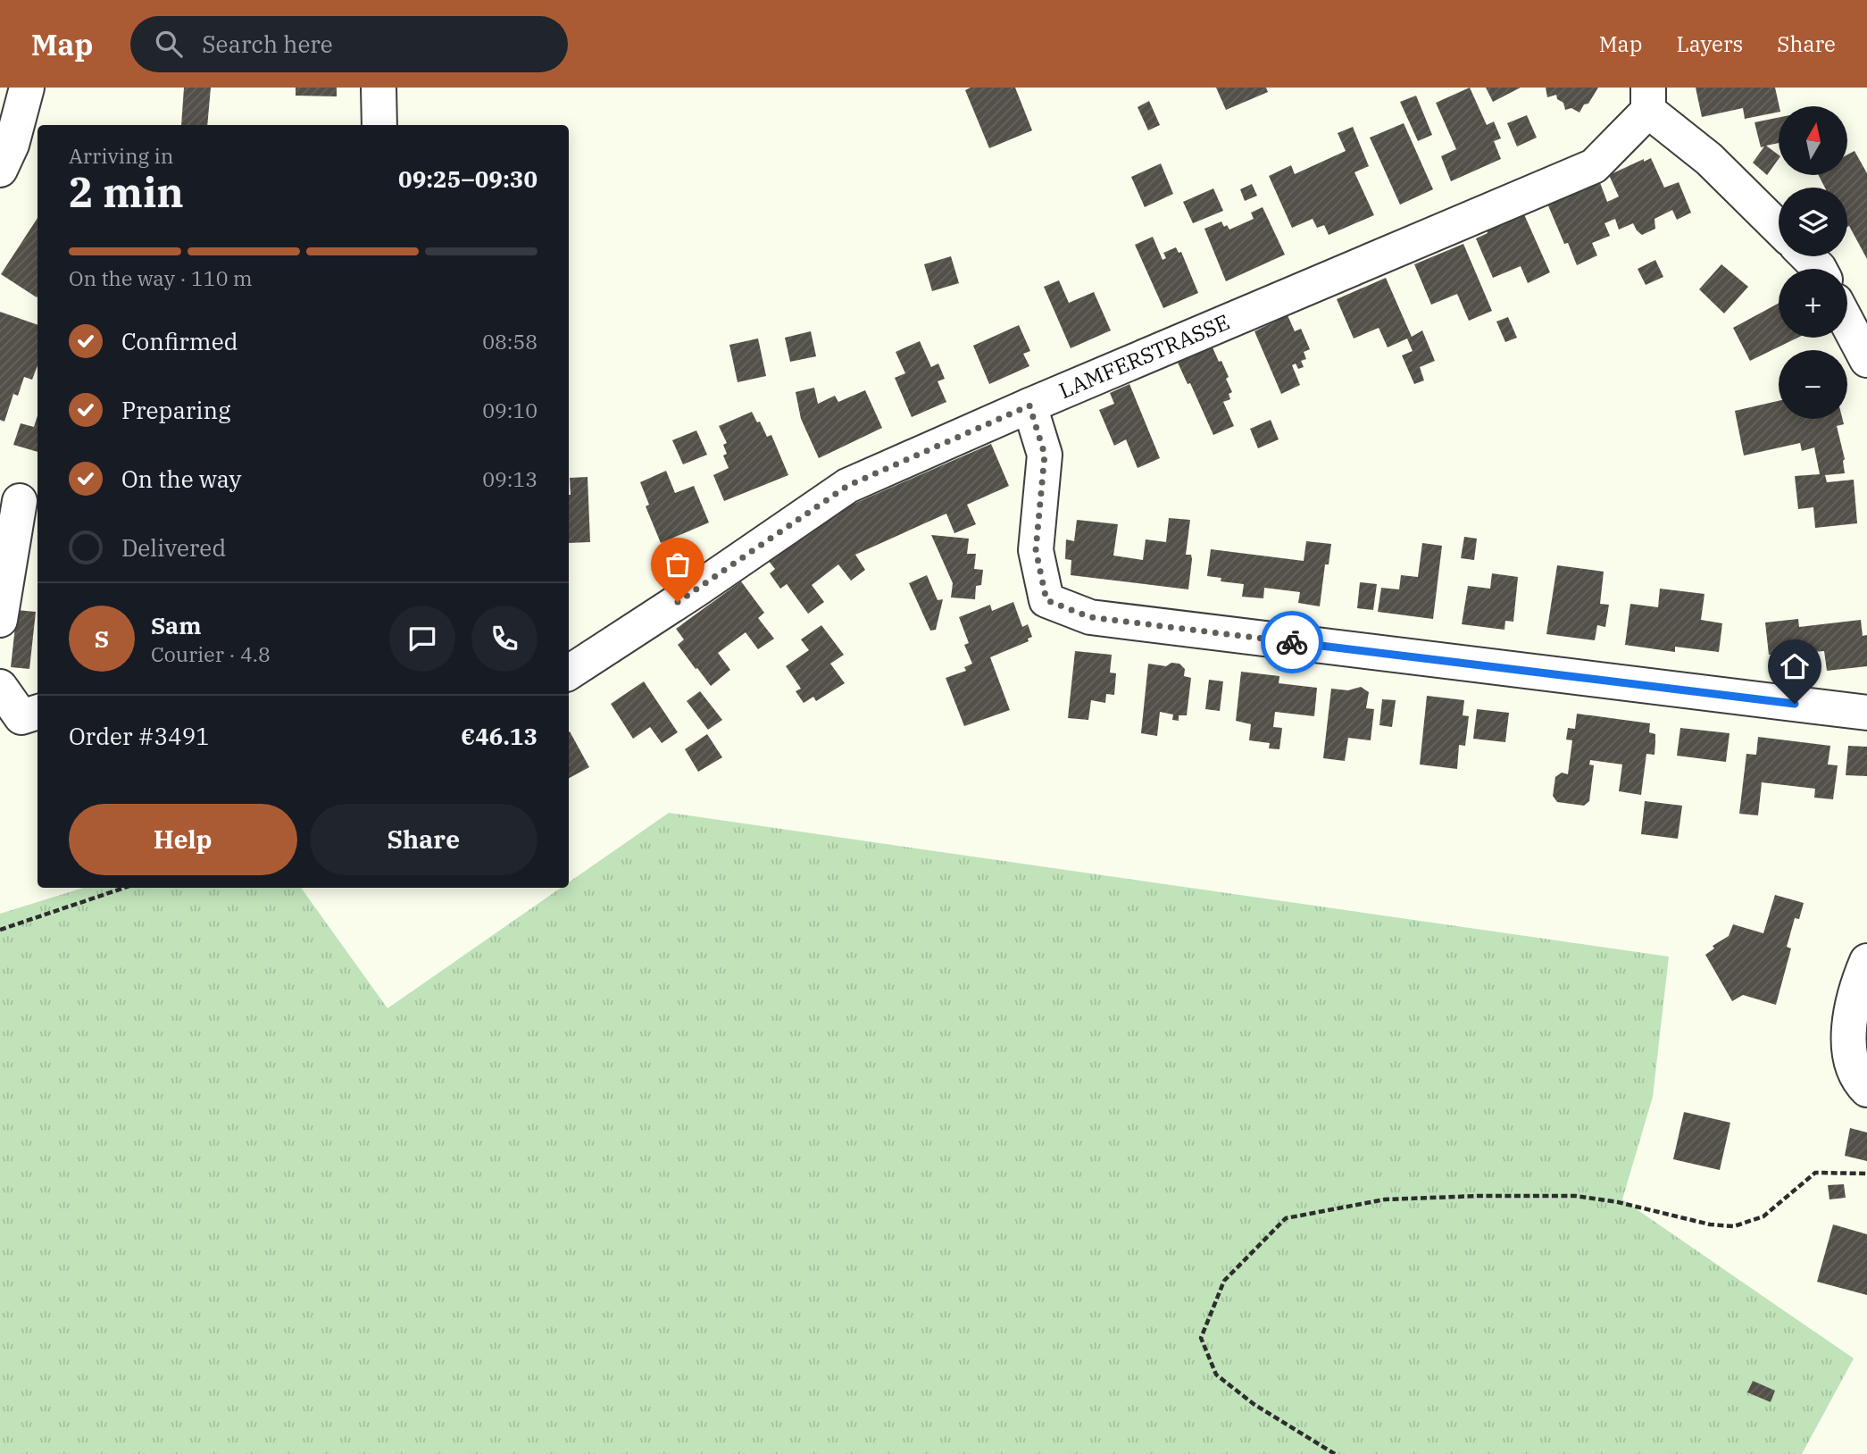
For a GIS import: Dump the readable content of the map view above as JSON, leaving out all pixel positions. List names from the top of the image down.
{
  "streets": {
    "street": ["LAMFERSTRASSE"]
  },
  "north": "top",
  "page": {
    "header": "Map",
    "search": "Search here",
    "nav": ["Map", "Layers", "Share"],
    "map_buttons": ["+", "−"],
    "heading": ["2 min", "Arriving in", "09:25–09:30"],
    "panel": [
      "Sam",
      "Courier · 4.8",
      "Order #3491",
      "€46.13"
    ],
    "bar": "On the way · 110 m",
    "list": [
      ["Confirmed", "08:58"],
      ["Preparing", "09:10"],
      ["On the way", "09:13"],
      "Delivered"
    ],
    "round": "S",
    "buttons": ["Help", "Share"]
  }
}
